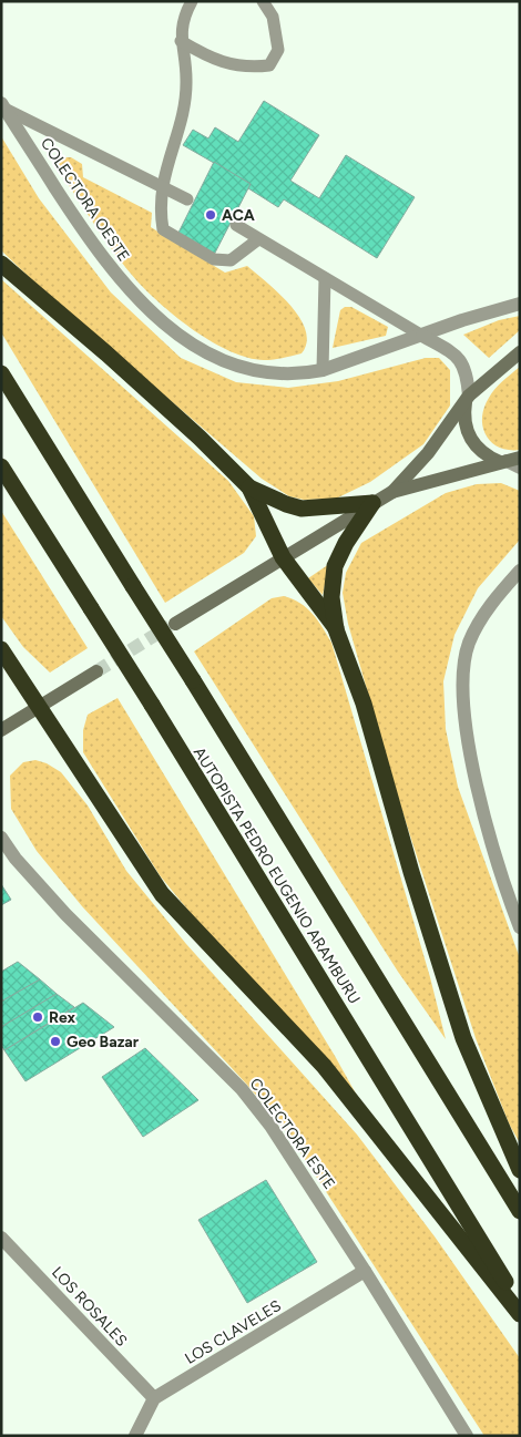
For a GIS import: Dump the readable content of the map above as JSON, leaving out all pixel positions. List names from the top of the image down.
{
  "streets": {
    "highway": ["AUTOPISTA PEDRO EUGENIO ARAMBURU"],
    "street": [
      "COLECTORA OESTE",
      "COLECTORA ESTE",
      "LOS ROSALES",
      "LOS CLAVELES"
    ]
  },
  "crossings": [
    ["COLECTORA ESTE", "LOS CLAVELES"],
    ["LOS ROSALES", "LOS CLAVELES"]
  ],
  "places": ["ACA", "Rex", "Geo Bazar"]
}
